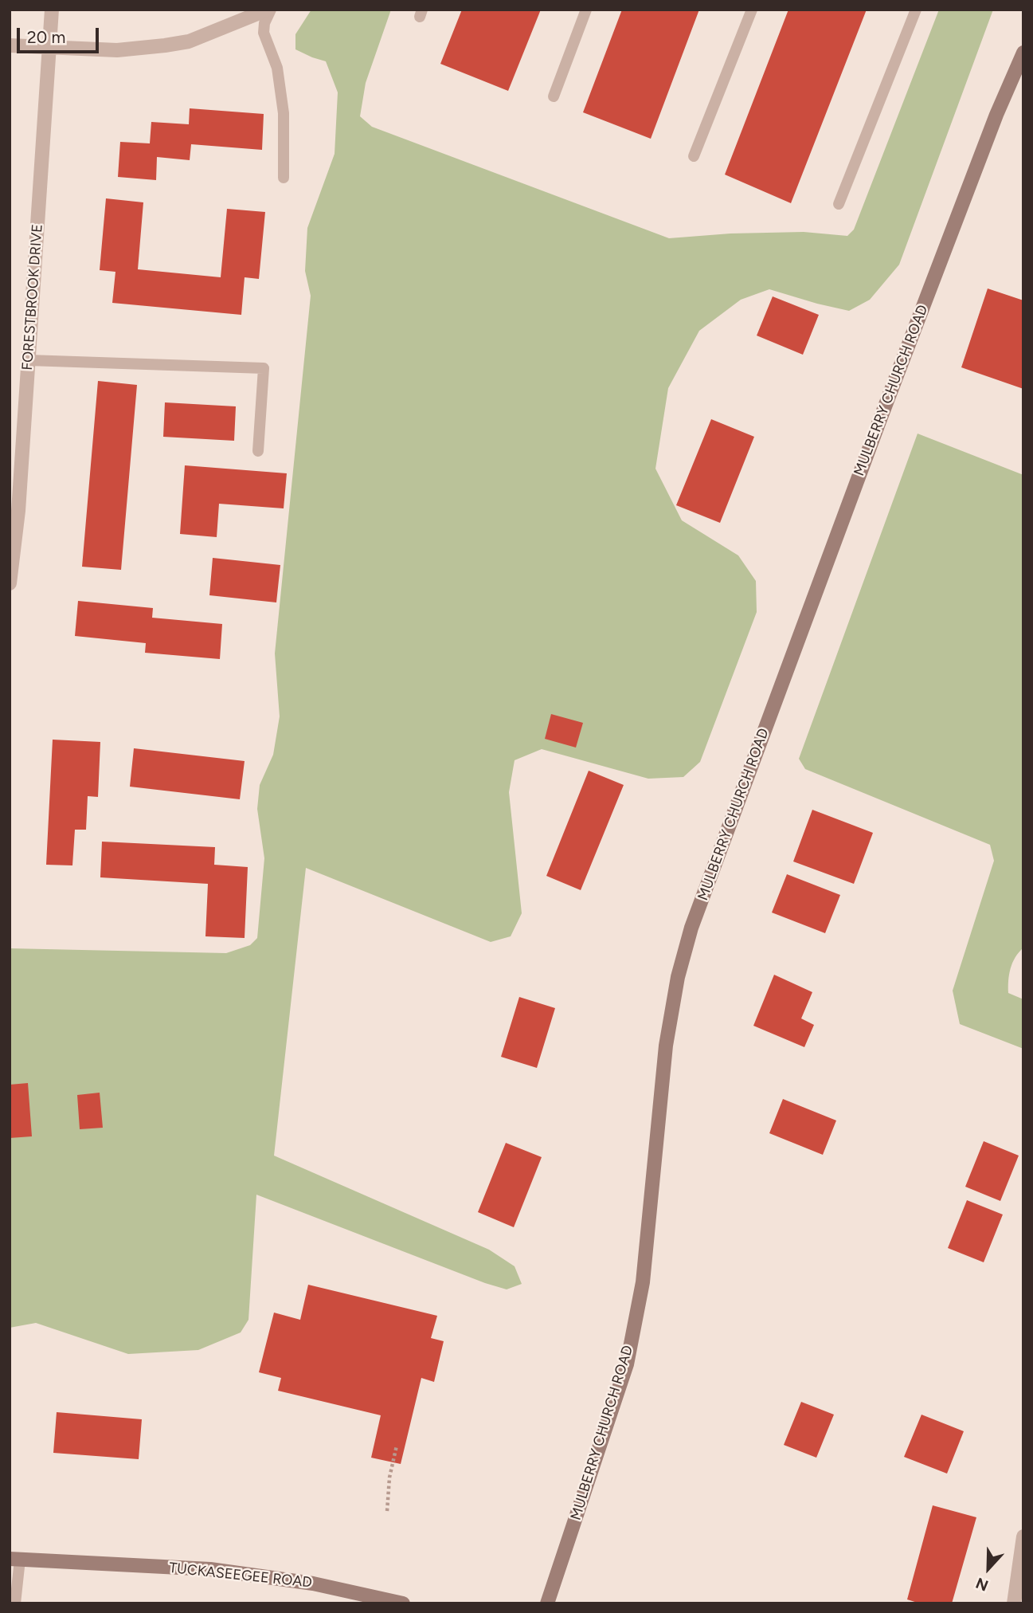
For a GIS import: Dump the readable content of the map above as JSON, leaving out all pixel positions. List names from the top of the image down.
{
  "streets": {
    "street": ["FORESTBROOK DRIVE", "MULBERRY CHURCH ROAD", "TUCKASEEGEE ROAD"]
  },
  "scale_bar": "20 m",
  "north": "bottom"
}
